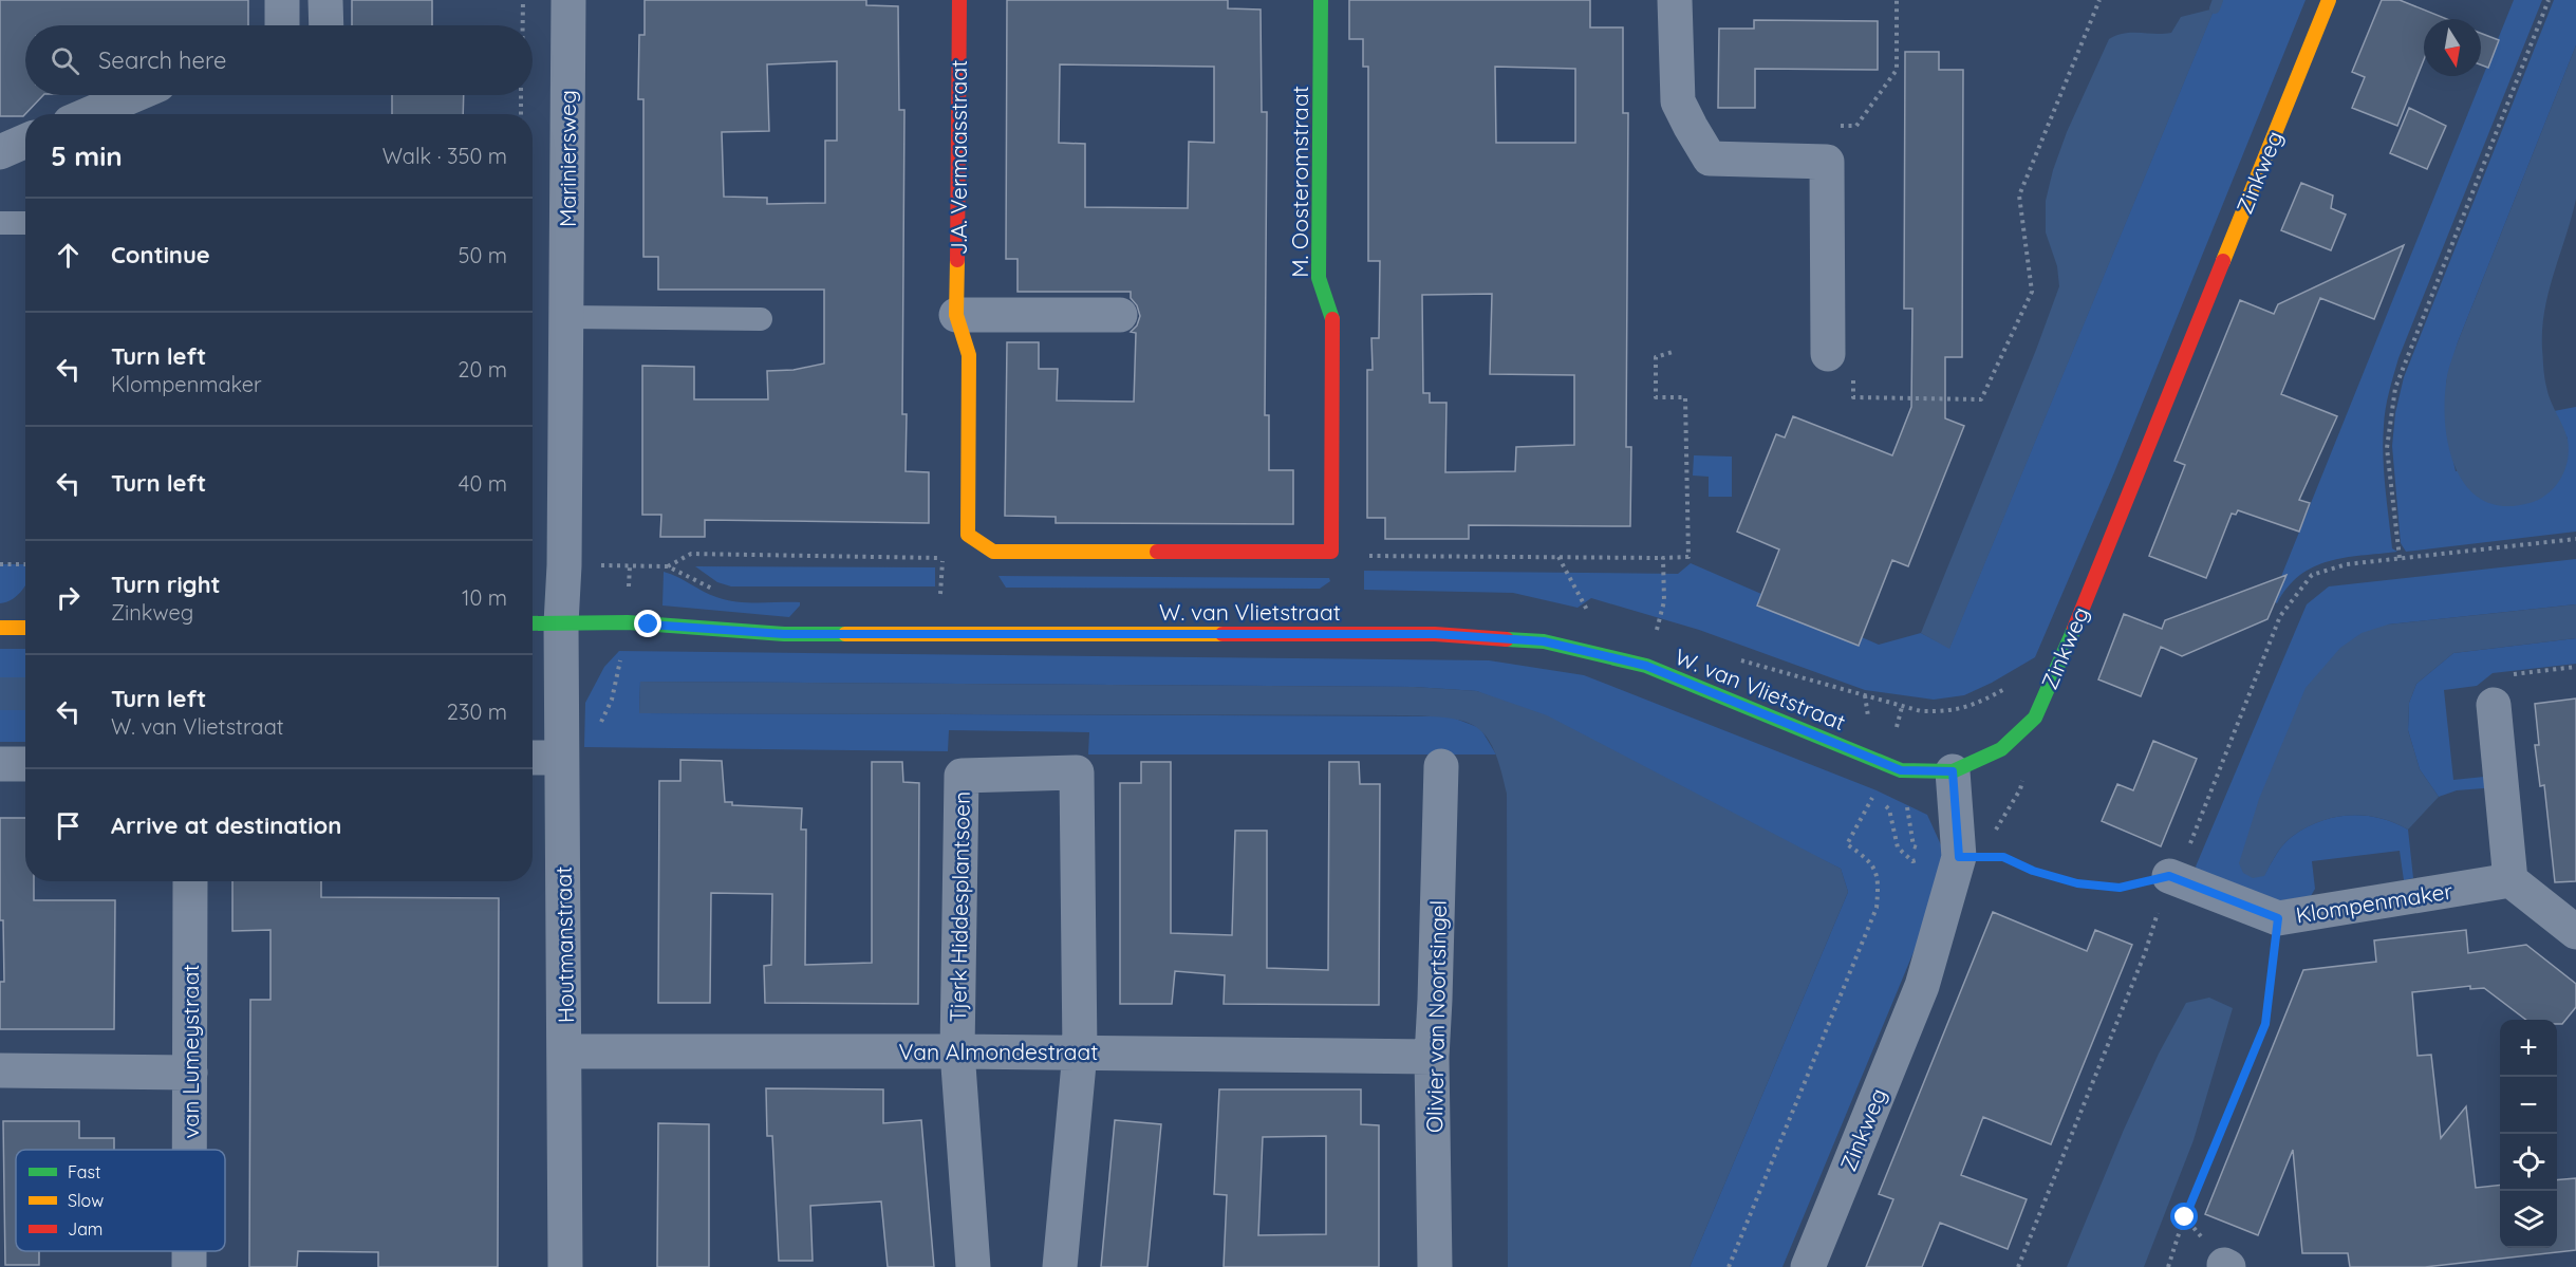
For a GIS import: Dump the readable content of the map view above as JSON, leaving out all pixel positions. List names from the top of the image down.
{
  "streets": {
    "street": [
      "J.A. Vermaasstraat",
      "Mariniersweg",
      "Zinkweg",
      "M. Oosteromstraat",
      "W. van Vlietstraat",
      "Klompenmaker",
      "Tjerk Hiddesplantsoen",
      "Houtmanstraat",
      "Olivier van Noortsingel",
      "van Lumeystraat",
      "Van Almondestraat"
    ]
  },
  "crossings": [
    ["J.A. Vermaasstraat", "M. Oosteromstraat"],
    ["Mariniersweg", "W. van Vlietstraat"],
    ["Mariniersweg", "Houtmanstraat"],
    ["Zinkweg", "W. van Vlietstraat"],
    ["W. van Vlietstraat", "Houtmanstraat"],
    ["Tjerk Hiddesplantsoen", "Van Almondestraat"],
    ["Houtmanstraat", "Van Almondestraat"],
    ["Olivier van Noortsingel", "Van Almondestraat"]
  ],
  "legend": ["Fast", "Slow", "Jam"],
  "north": "bottom",
  "page": {
    "search": "Search here",
    "heading": ["5 min", "Walk · 350 m"],
    "list": [
      ["Continue", "50 m"],
      ["Turn left", "Klompenmaker", "20 m"],
      ["Turn left", "40 m"],
      ["Turn right", "Zinkweg", "10 m"],
      ["Turn left", "W. van Vlietstraat", "230 m"],
      "Arrive at destination"
    ],
    "map_buttons": ["+", "−"]
  }
}
